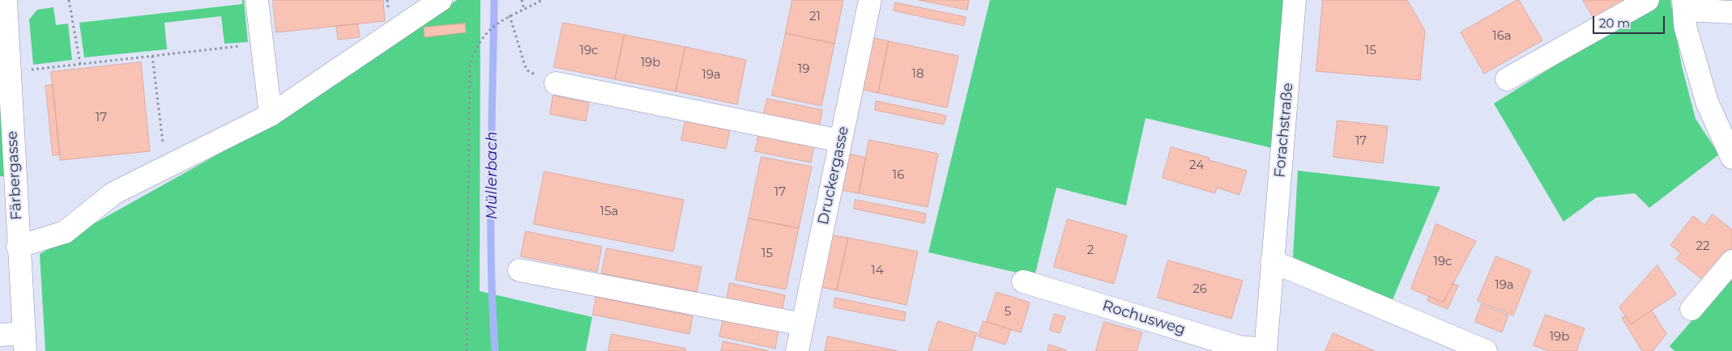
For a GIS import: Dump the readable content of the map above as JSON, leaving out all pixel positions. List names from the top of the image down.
{
  "streets": {
    "street": [
      "Forachstraße",
      "Färbergasse",
      "Druckergasse",
      "Rochusweg"
    ]
  },
  "crossings": [
    ["Forachstraße", "Rochusweg"]
  ],
  "water": ["Müllerbach"],
  "house_numbers": [
    "21",
    "16a",
    "19c",
    "15",
    "19b",
    "19",
    "18",
    "19a",
    "17",
    "17",
    "24",
    "16",
    "17",
    "15a",
    "22",
    "2",
    "15",
    "19c",
    "14",
    "19a",
    "26",
    "5",
    "19b"
  ],
  "scale_bar": "20 m"
}
